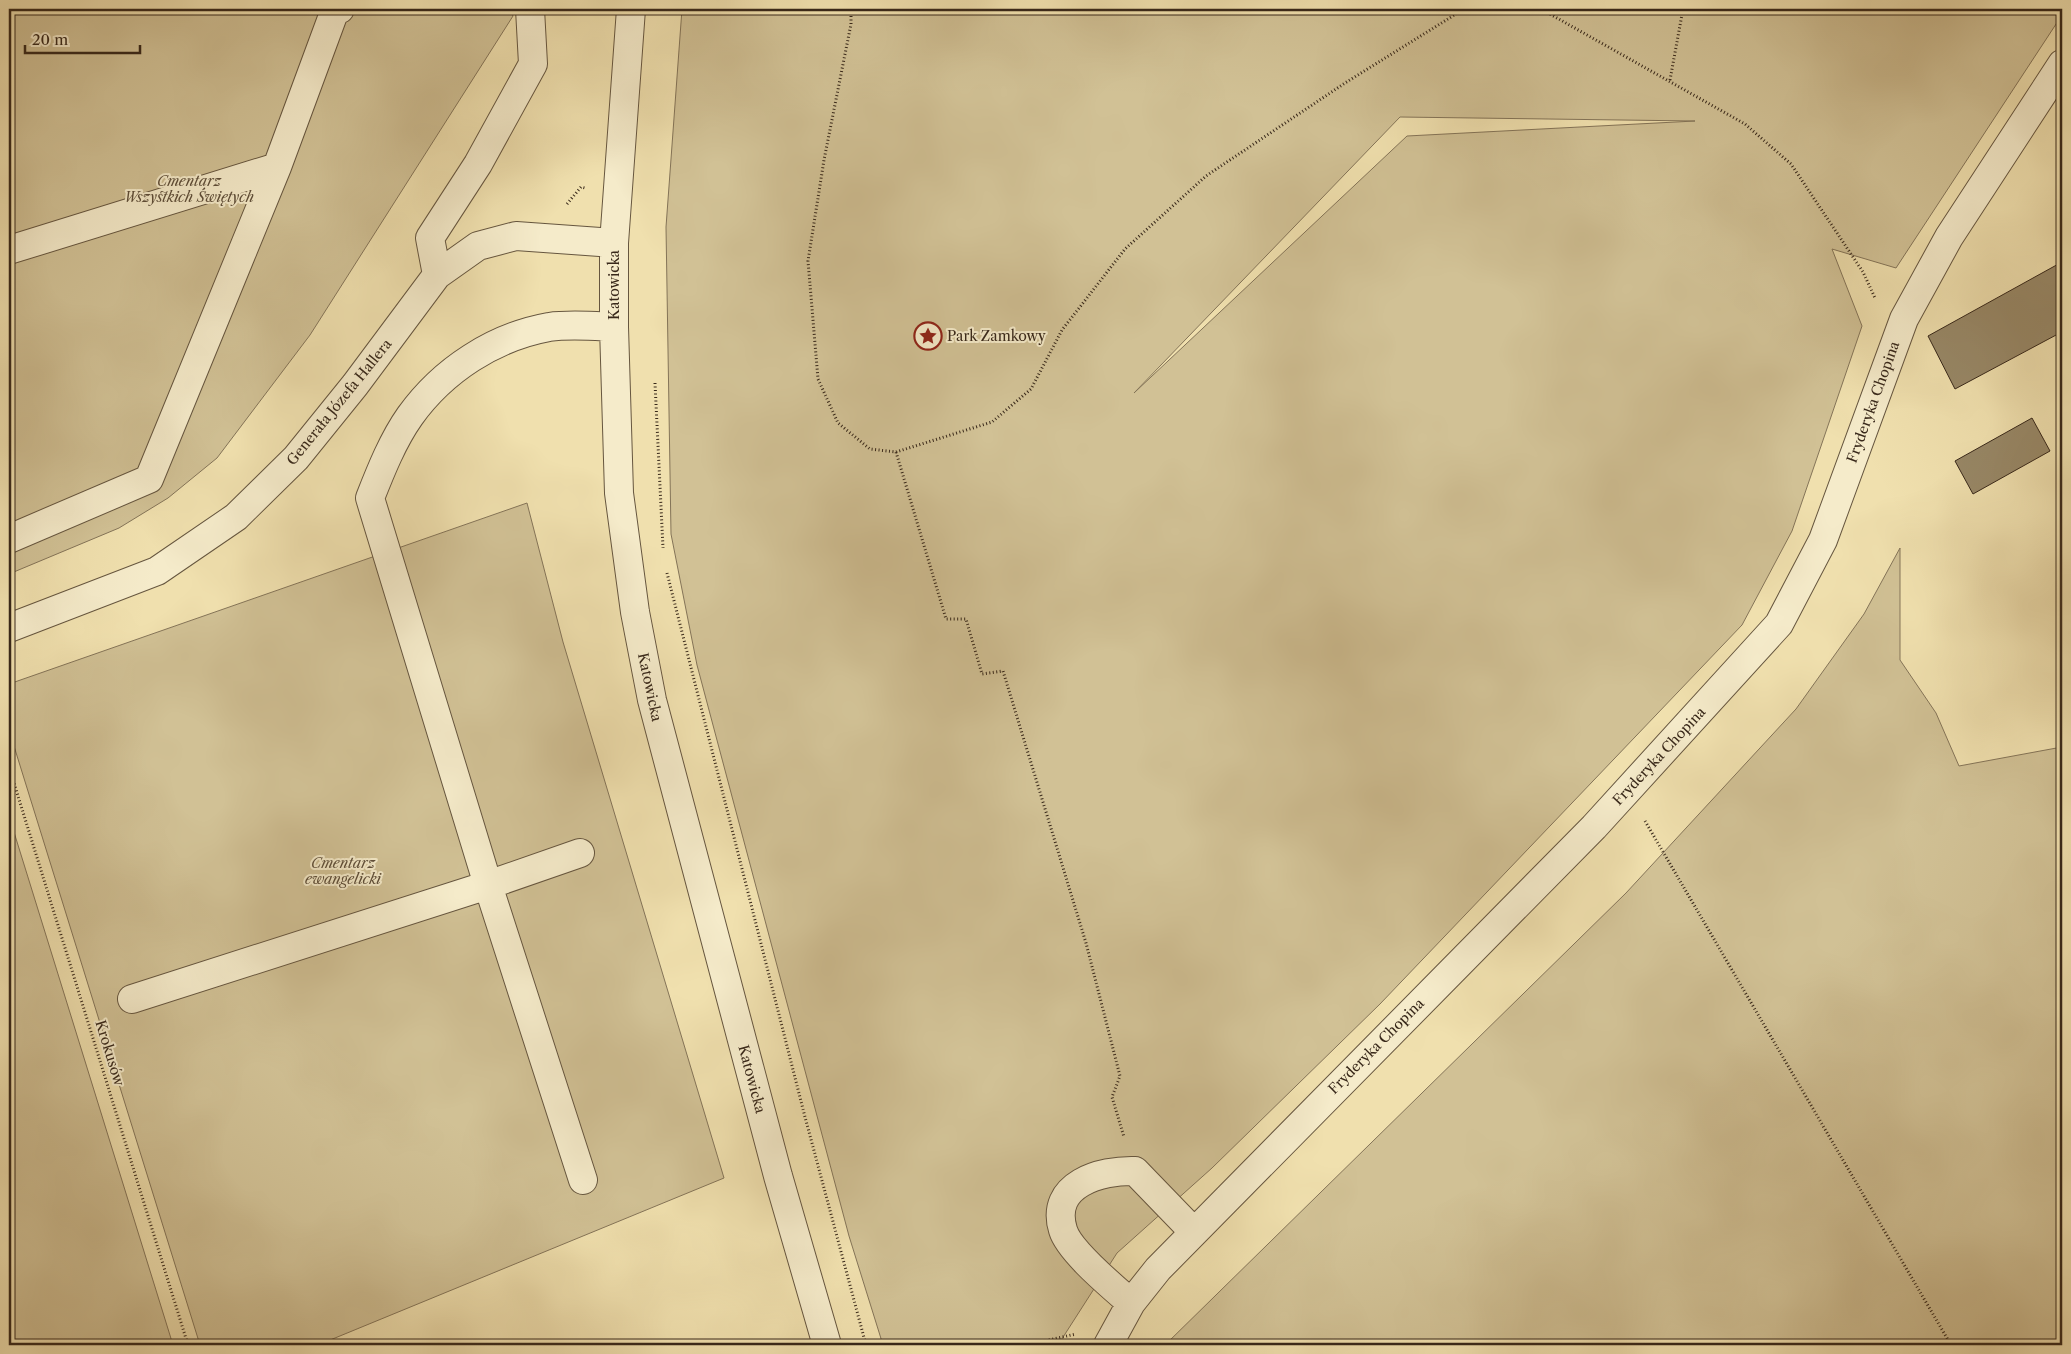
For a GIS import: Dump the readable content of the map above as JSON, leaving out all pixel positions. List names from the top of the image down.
{
  "streets": {
    "street": ["Katowicka", "Generała Józefa Hallera", "Fryderyka Chopina"],
    "path": ["Krokusów"]
  },
  "crossings": [
    ["Katowicka", "Generała Józefa Hallera"]
  ],
  "parks": ["Cmentarz Wszystkich Świętych", "Cmentarz ewangelicki"],
  "places": {
    "place": ["Park Zamkowy"]
  },
  "scale_bar": "20 m"
}
